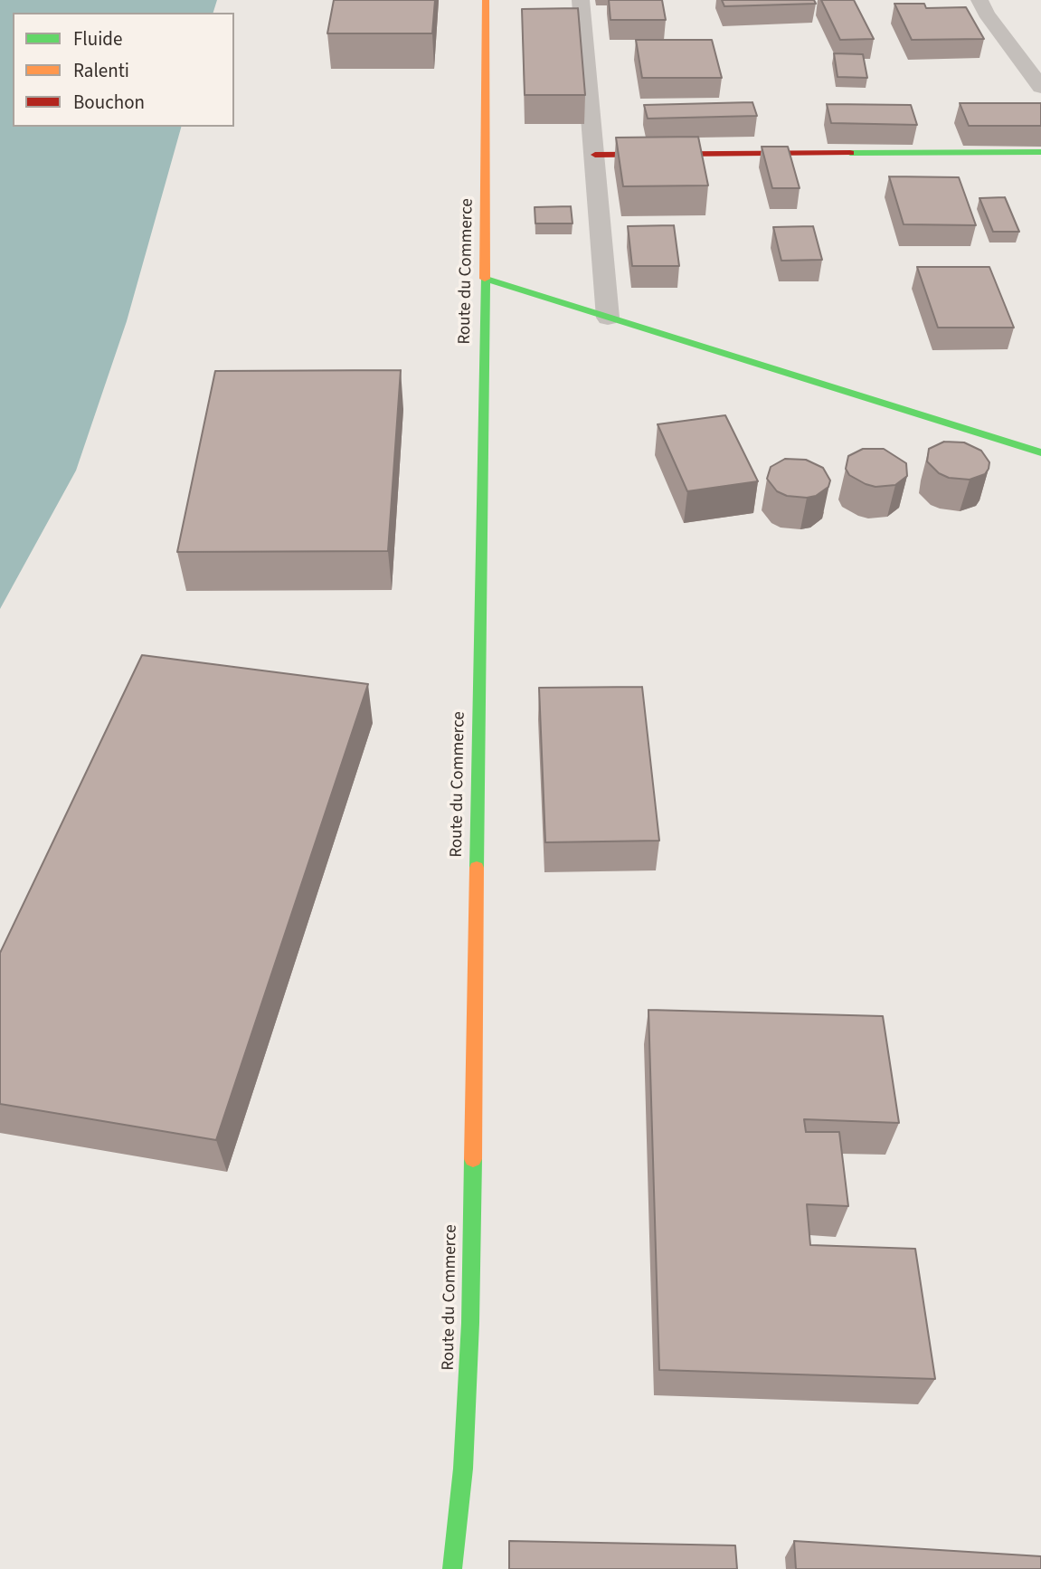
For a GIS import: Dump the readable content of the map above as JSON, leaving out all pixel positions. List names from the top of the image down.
{
  "streets": {
    "street": ["Route du Commerce"]
  },
  "legend": ["Fluide", "Ralenti", "Bouchon"]
}
